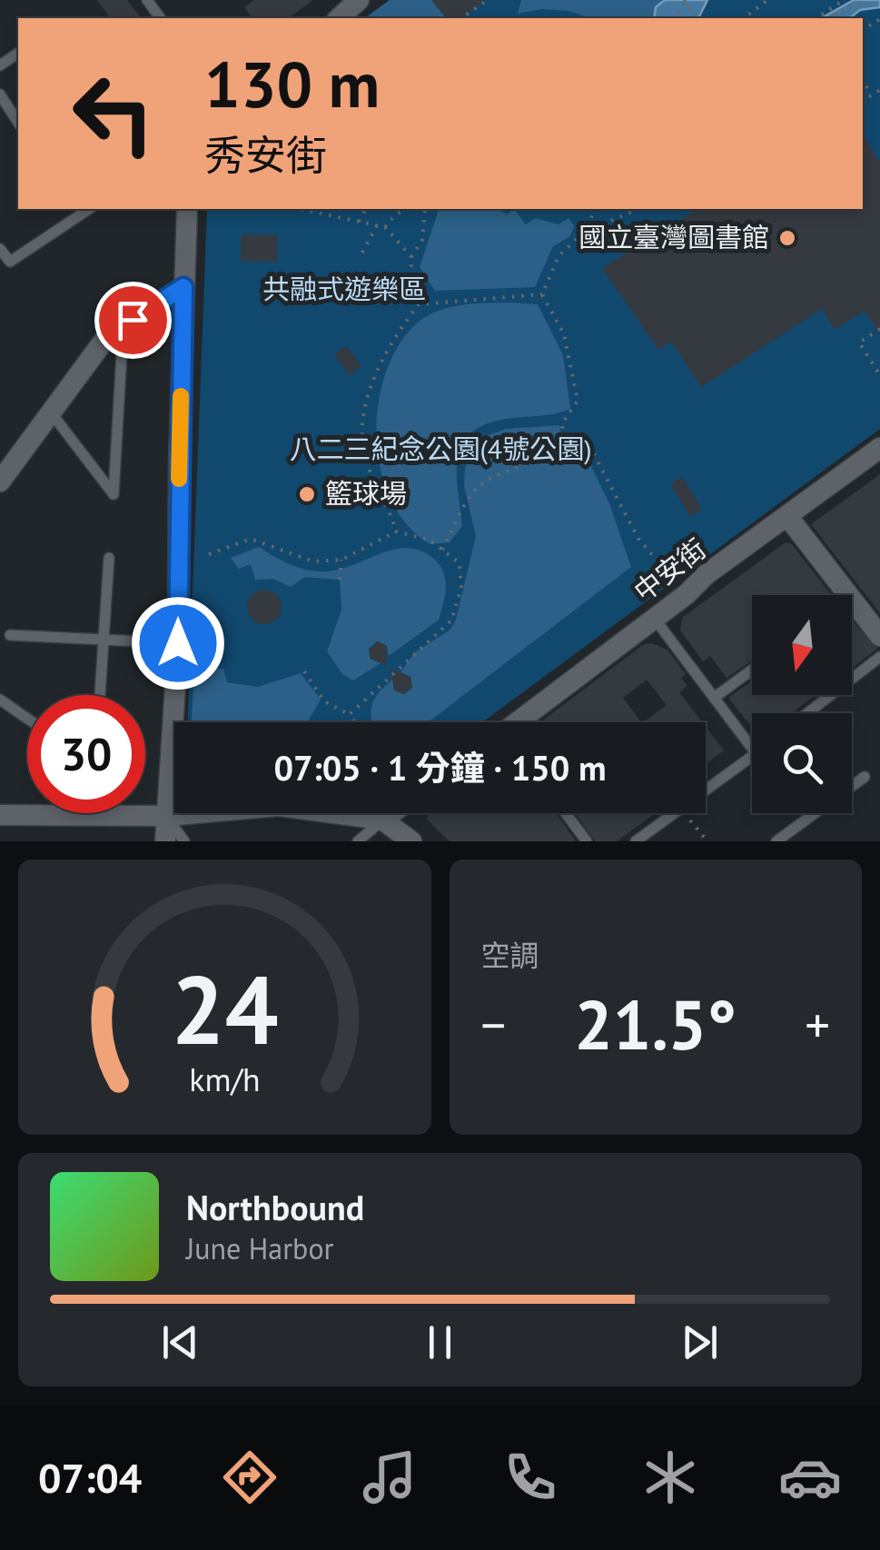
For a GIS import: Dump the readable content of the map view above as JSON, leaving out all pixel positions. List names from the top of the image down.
{
  "streets": {
    "street": ["中安街"]
  },
  "parks": ["共融式遊樂區", "八二三紀念公園(4號公園)"],
  "places": ["國立臺灣圖書館", "籃球場"],
  "north": "bottom",
  "page": {
    "turn": ["130 m", "秀安街"],
    "limit": "30",
    "trip": "07:05 · 1 分鐘 · 150 m",
    "tile": "空調",
    "heat": ["−", "21.5°", "+"],
    "song": ["Northbound", "June Harbor"],
    "tabs": "07:04",
    "gauge": ["24", "km/h"]
  }
}
